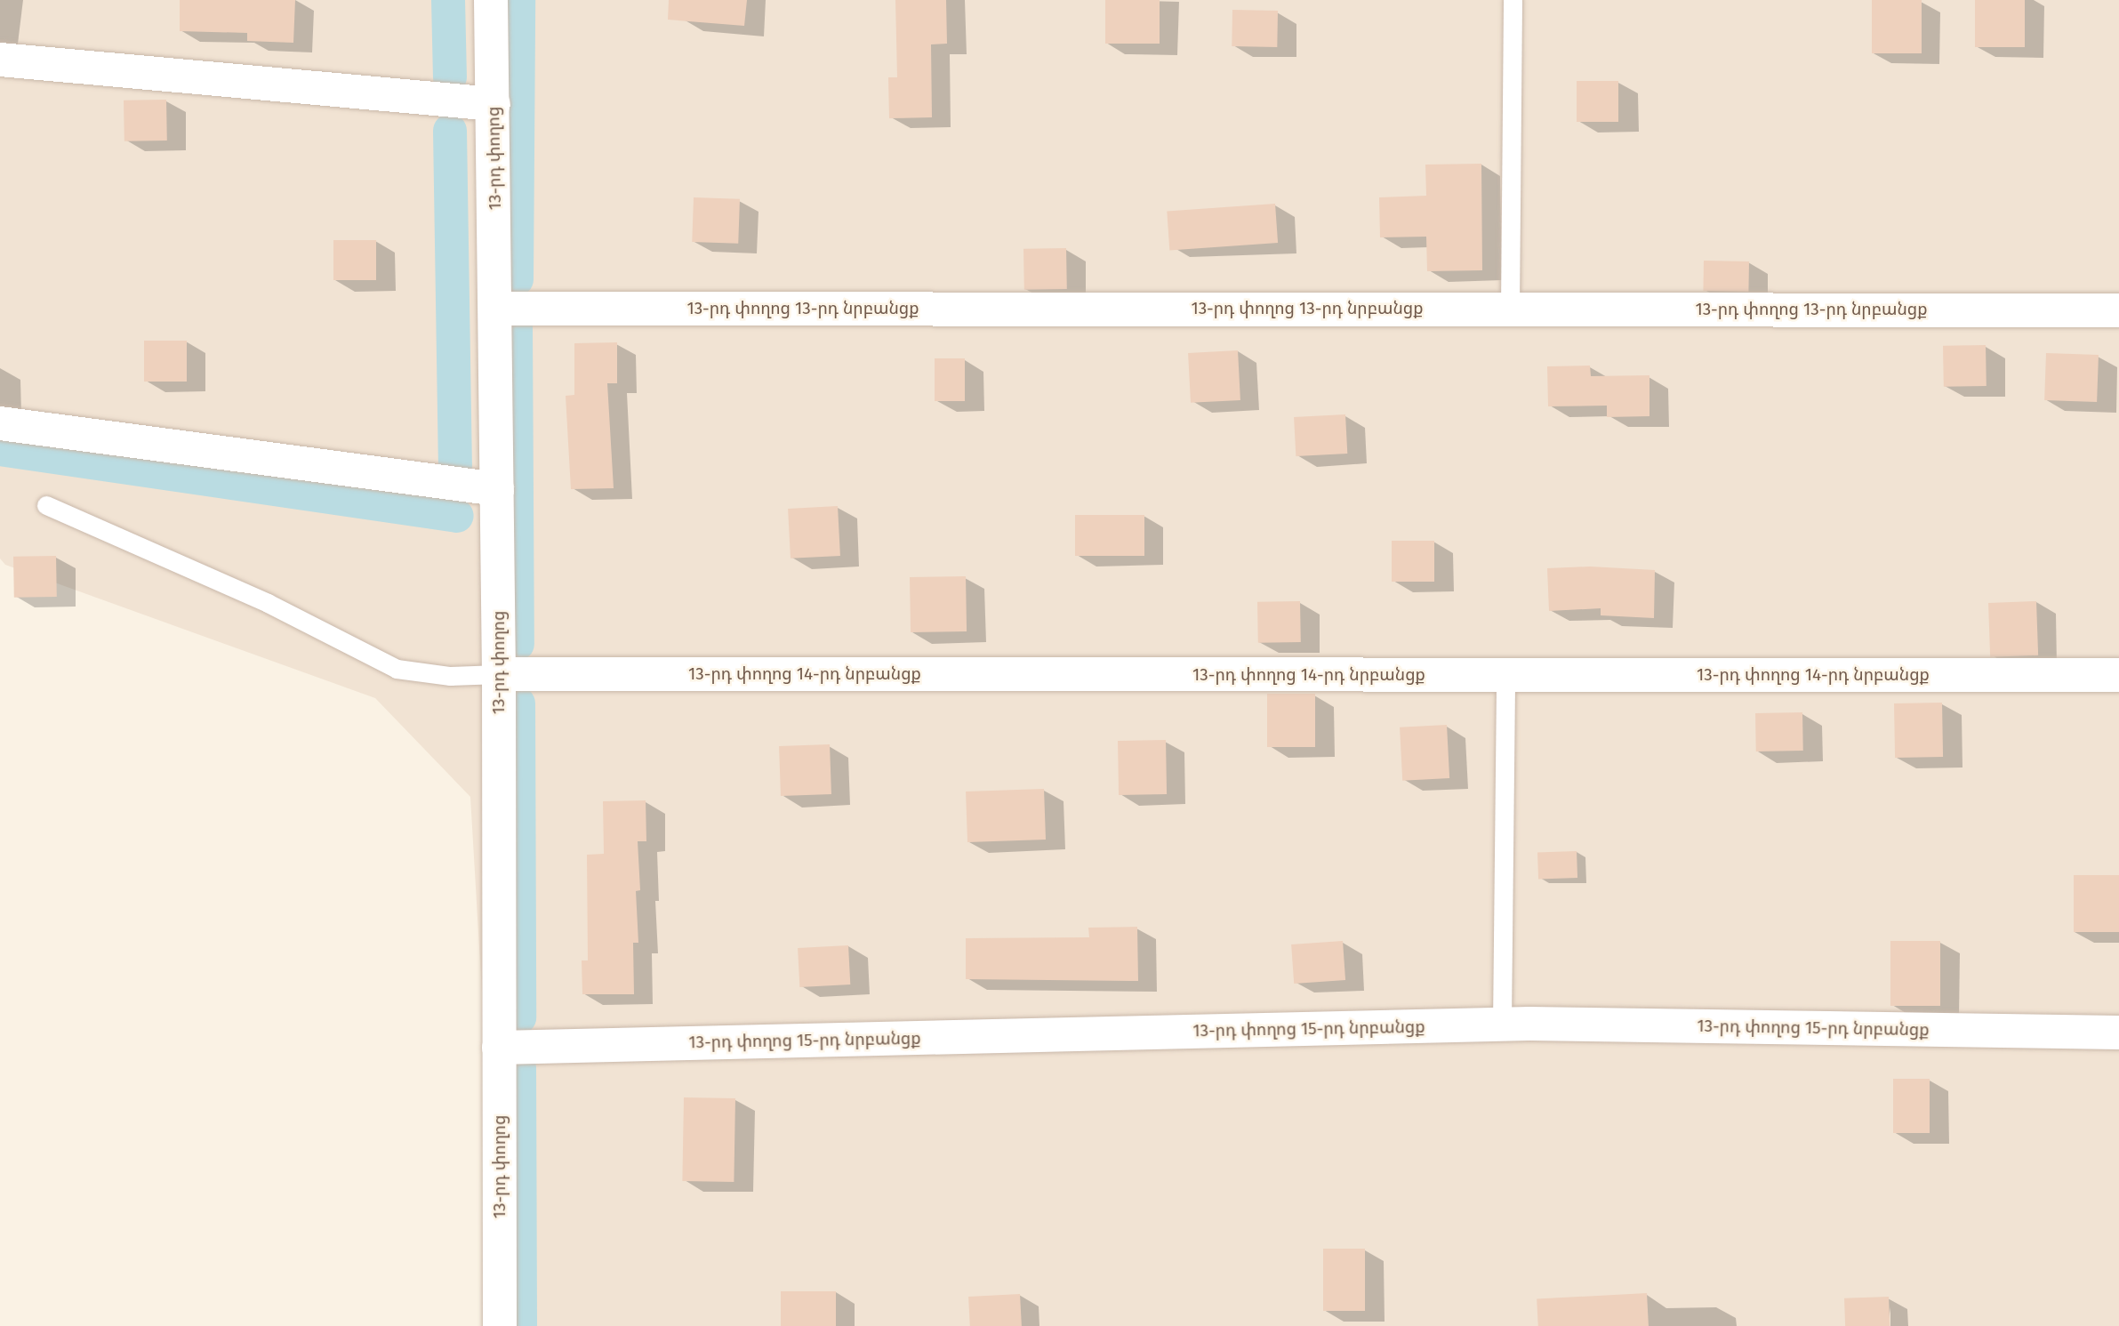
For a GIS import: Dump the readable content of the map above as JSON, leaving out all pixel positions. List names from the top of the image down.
{
  "streets": {
    "street": [
      "13-րդ փողոց",
      "13-րդ փողոց 13-րդ նրբանցք",
      "13-րդ փողոց 14-րդ նրբանցք",
      "13-րդ փողոց 15-րդ նրբանցք"
    ]
  },
  "crossings": [
    ["13-րդ փողոց", "13-րդ փողոց 13-րդ նրբանցք"],
    ["13-րդ փողոց", "13-րդ փողոց 14-րդ նրբանցք"],
    ["13-րդ փողոց", "13-րդ փողոց 15-րդ նրբանցք"]
  ]
}
